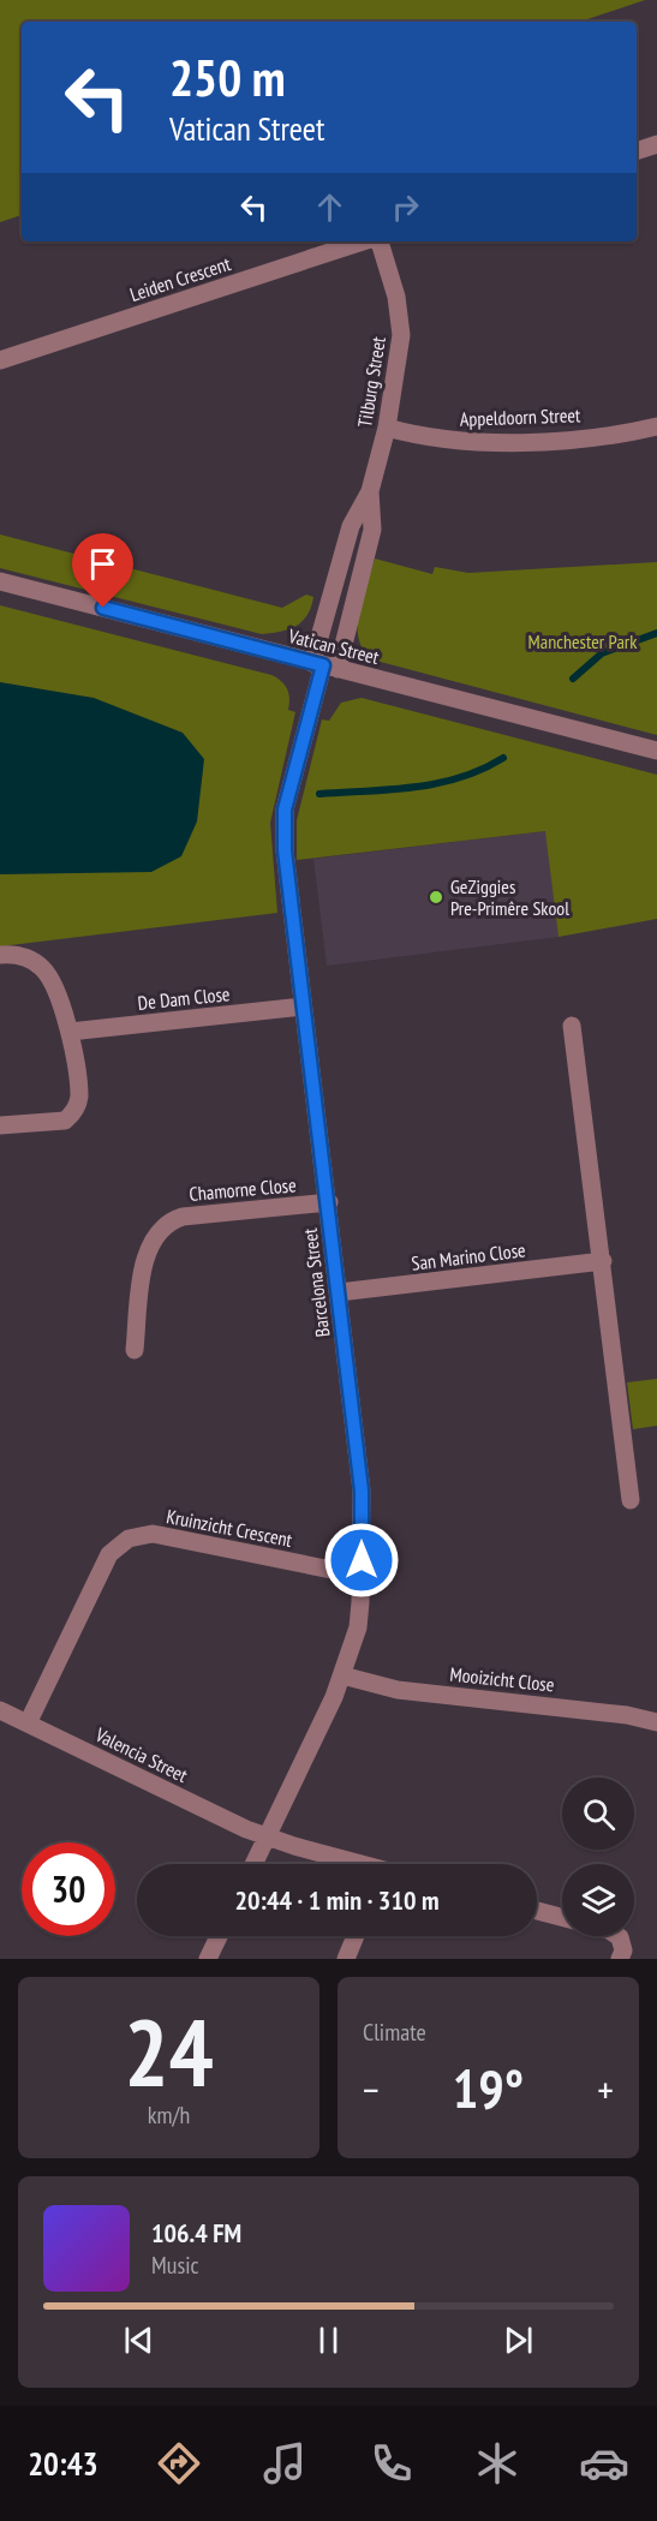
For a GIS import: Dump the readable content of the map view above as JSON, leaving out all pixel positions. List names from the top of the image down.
{
  "streets": {
    "street": [
      "Leiden Crescent",
      "Tilburg Street",
      "Appeldoorn Street",
      "Vatican Street",
      "De Dam Close",
      "Chamorne Close",
      "San Marino Close",
      "Barcelona Street",
      "Kruinzicht Crescent",
      "Mooizicht Close",
      "Valencia Street"
    ]
  },
  "crossings": [
    ["Tilburg Street", "Appeldoorn Street"],
    ["Tilburg Street", "Vatican Street"],
    ["Tilburg Street", "Barcelona Street"],
    ["Vatican Street", "Barcelona Street"],
    ["De Dam Close", "Barcelona Street"],
    ["Chamorne Close", "Barcelona Street"],
    ["San Marino Close", "Barcelona Street"],
    ["Barcelona Street", "Kruinzicht Crescent"],
    ["Barcelona Street", "Mooizicht Close"],
    ["Barcelona Street", "Valencia Street"],
    ["Kruinzicht Crescent", "Valencia Street"]
  ],
  "parks": ["Manchester Park"],
  "places": ["GeZiggies Pre-Primêre Skool"],
  "page": {
    "turn": ["250 m", "Vatican Street"],
    "limit": "30",
    "trip": "20:44 · 1 min · 310 m",
    "tile": [
      ["24", "km/h"],
      "Climate"
    ],
    "heat": ["−", "19°", "+"],
    "song": ["106.4 FM", "Music"],
    "tabs": "20:43"
  }
}
